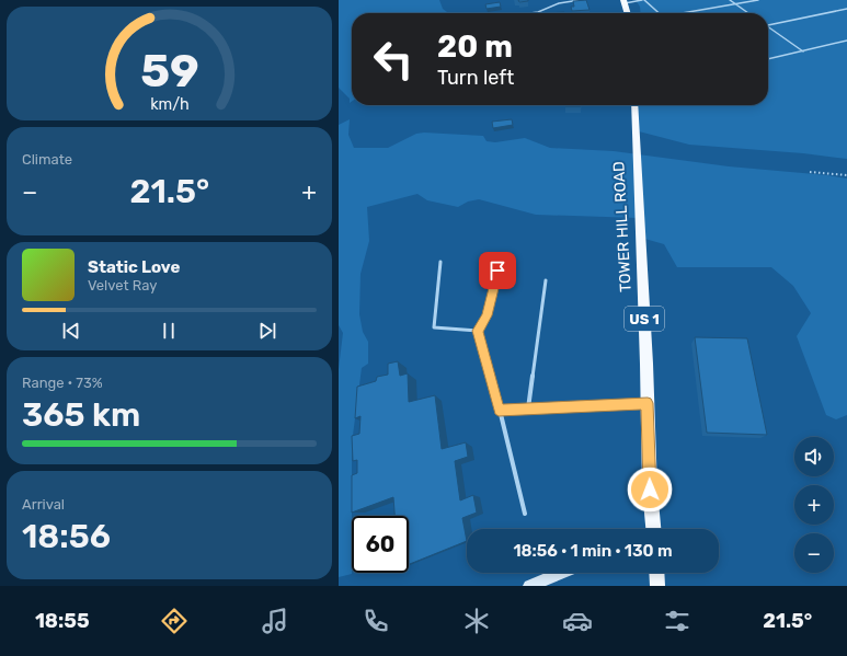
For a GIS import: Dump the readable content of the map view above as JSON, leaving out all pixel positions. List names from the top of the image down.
{
  "streets": {
    "main road": ["TOWER HILL ROAD", "US 1"]
  },
  "page": {
    "turn": ["20 m", "Turn left"],
    "tile": [
      "Climate",
      ["Range · 73%", "365 km"],
      ["Arrival", "18:56"]
    ],
    "heat": ["−", "21.5°", "+"],
    "song": ["Static Love", "Velvet Ray"],
    "map_buttons": ["+", "−"],
    "limit": "60",
    "trip": "18:56 · 1 min · 130 m",
    "tabs": ["18:55", "21.5°"],
    "gauge": ["59", "km/h"]
  }
}
